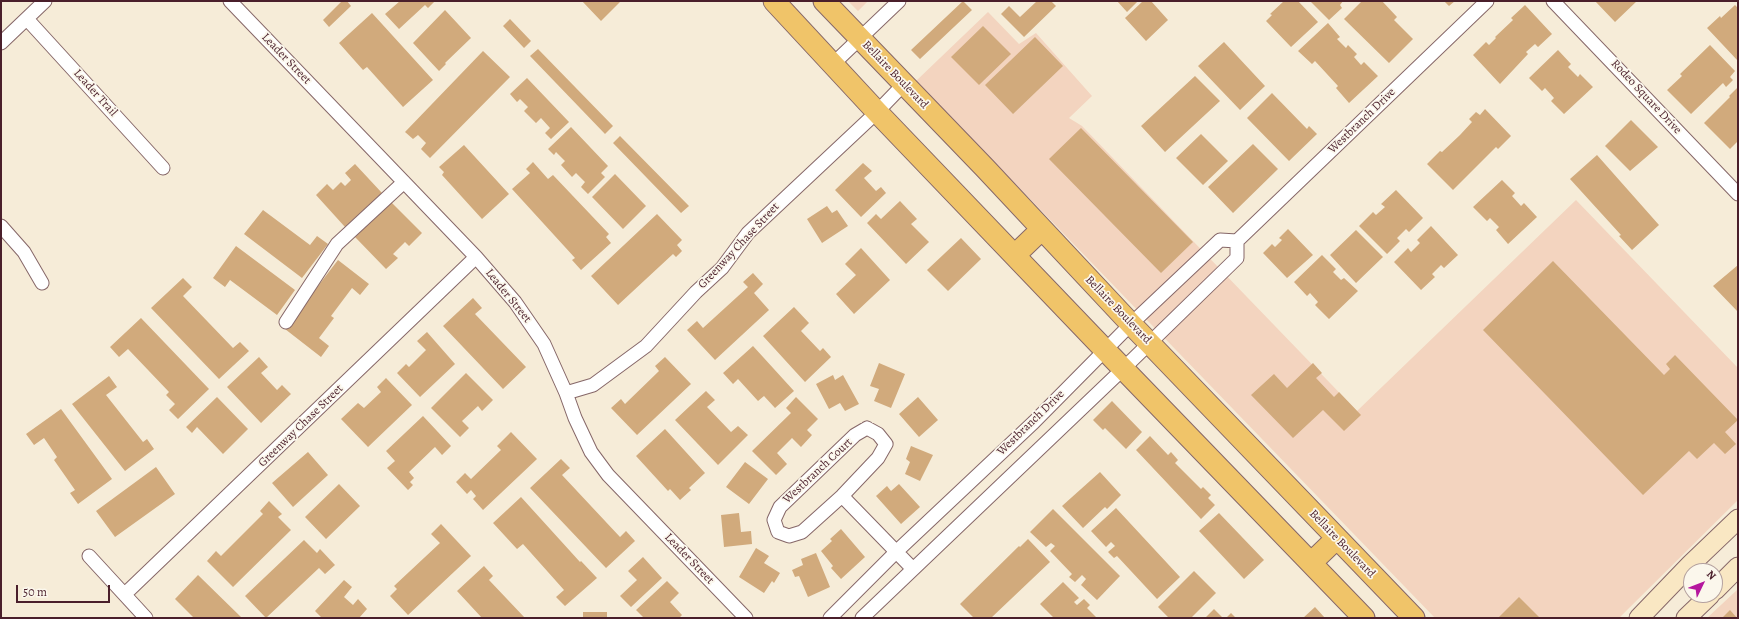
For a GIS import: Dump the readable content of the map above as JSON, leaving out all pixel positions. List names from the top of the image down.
{
  "streets": {
    "main road": ["Bellaire Boulevard"],
    "street": [
      "Leader Street",
      "Leader Trail",
      "Rodeo Square Drive",
      "Westbranch Drive",
      "Greenway Chase Street",
      "Westbranch Court"
    ]
  },
  "crossings": [
    ["Leader Street", "Greenway Chase Street"],
    ["Bellaire Boulevard", "Westbranch Drive"],
    ["Bellaire Boulevard", "Greenway Chase Street"]
  ],
  "scale_bar": "50 m",
  "north": "top right"
}
